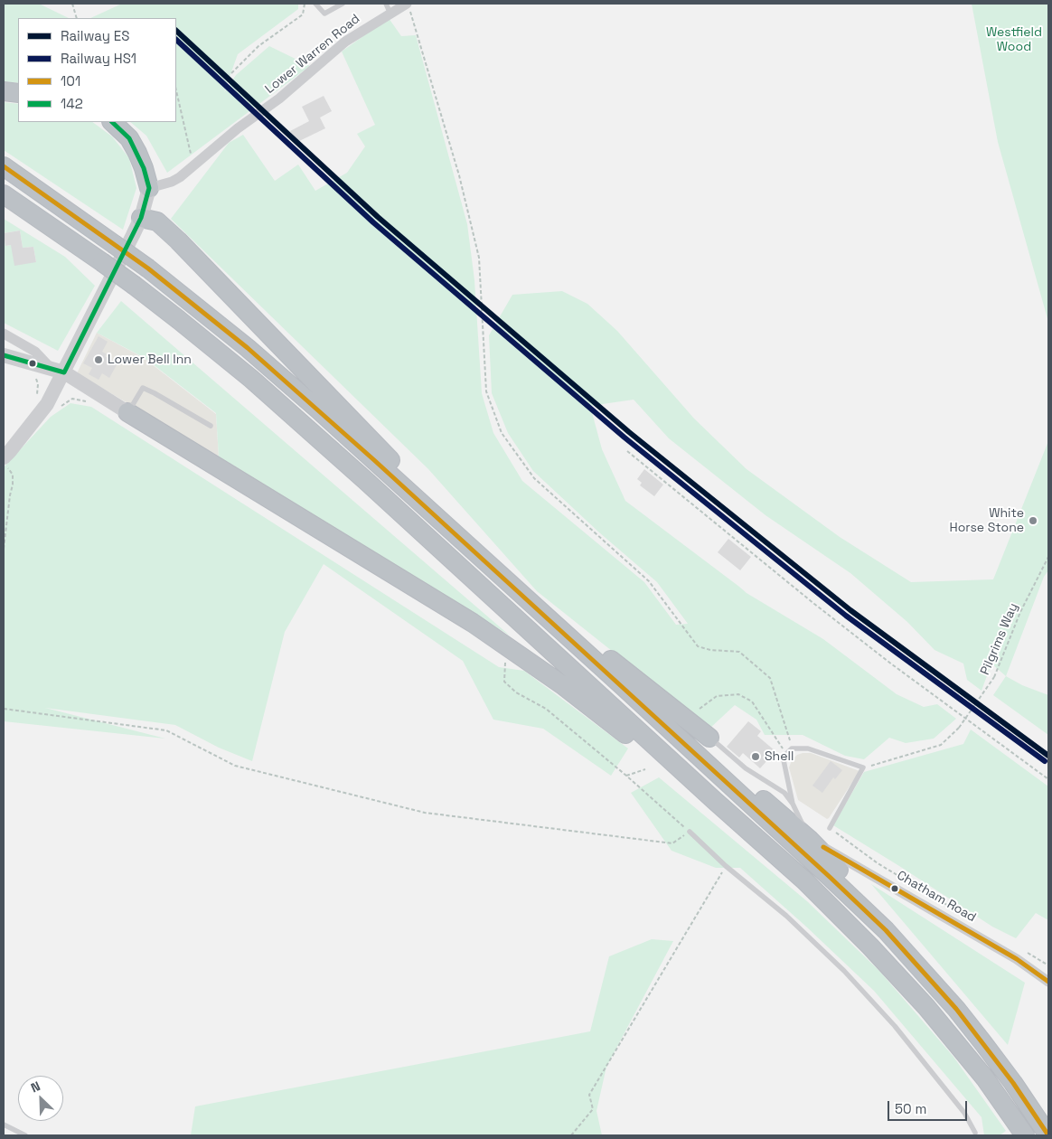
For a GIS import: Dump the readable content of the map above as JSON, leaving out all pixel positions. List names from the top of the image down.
{
  "streets": {
    "street": ["Lower Warren Road", "Chatham Road"],
    "path": ["Pilgrims Way"]
  },
  "parks": ["Westfield Wood"],
  "places": ["Lower Bell Inn", "White Horse Stone", "Shell"],
  "lines": [
    "rail line ES",
    "rail line HS1",
    "transit line 142",
    "transit line 101"
  ],
  "legend": [
    "Railway ES",
    "Railway HS1",
    "101",
    "142"
  ],
  "scale_bar": "50 m",
  "north": "top left"
}
